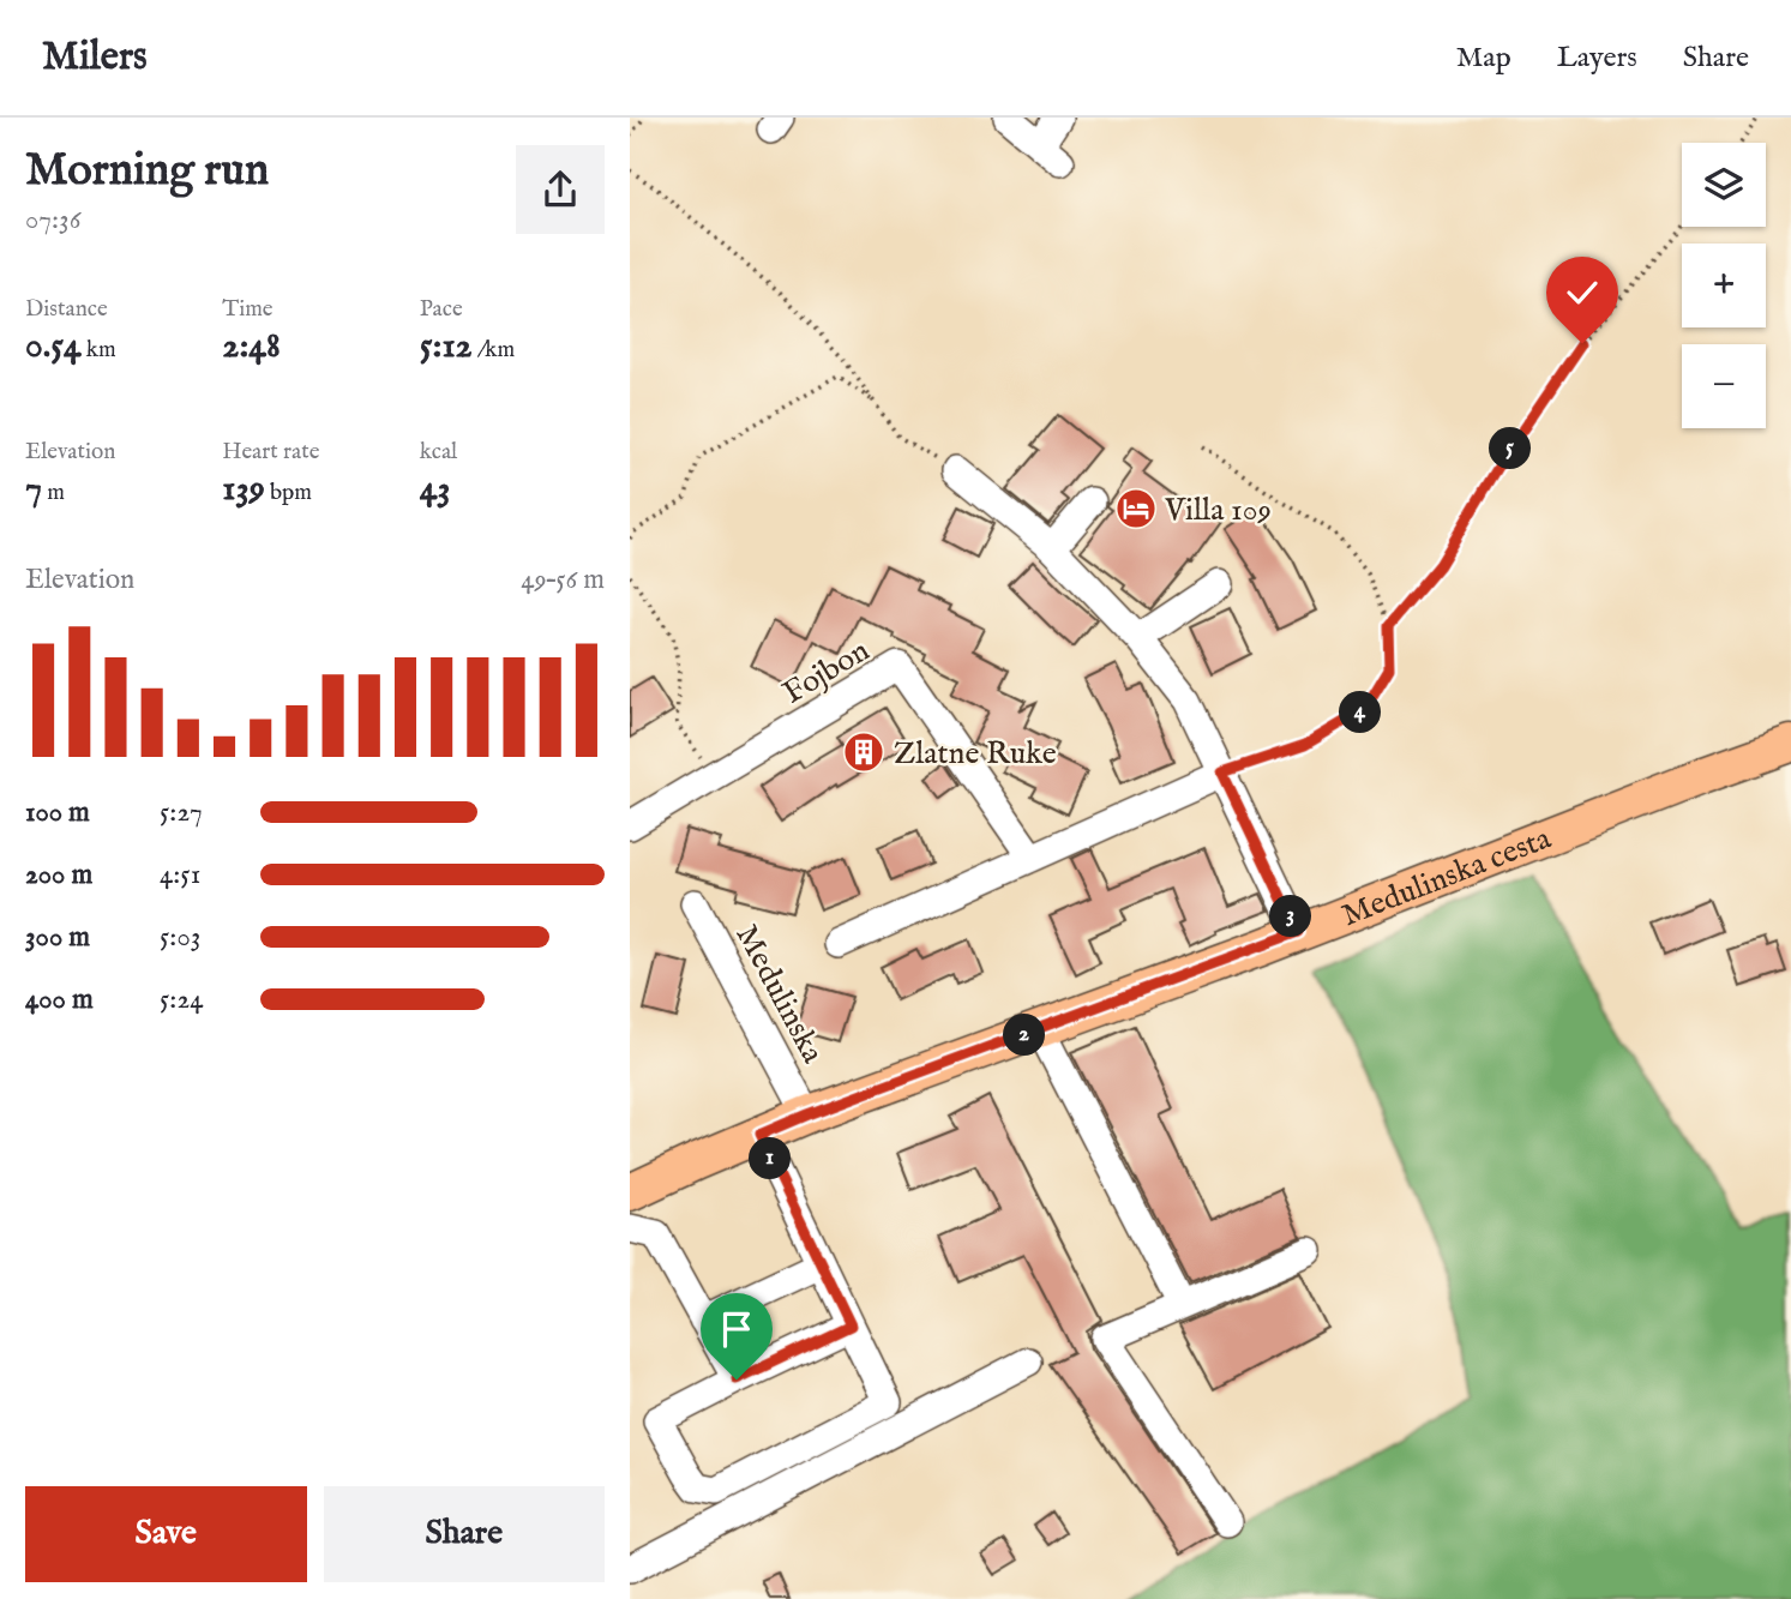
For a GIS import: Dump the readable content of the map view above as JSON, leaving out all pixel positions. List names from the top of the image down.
{
  "streets": {
    "main road": ["Medulinska cesta"],
    "street": ["Fojbon", "Medulinska"]
  },
  "crossings": [
    ["Medulinska cesta", "Medulinska"]
  ],
  "places": {
    "hotel": ["Villa 109"],
    "building": ["Zlatne Ruke"]
  },
  "page": {
    "header": "Milers",
    "nav": ["Map", "Layers", "Share"],
    "heading": ["Morning run", "07:36"],
    "map_buttons": ["+", "−"],
    "stats": [
      ["Distance", "0.54 km"],
      ["Time", "2:48"],
      ["Pace", "5:12 /km"],
      ["Elevation", "7 m"],
      ["Heart rate", "139 bpm"],
      ["kcal", "43"]
    ],
    "pins": [
      "5",
      "4",
      "3",
      "2",
      "1"
    ],
    "chart": ["Elevation", "49–56 m"],
    "list": [
      {
        "name": "100 m",
        "note": "5:27"
      },
      {
        "name": "200 m",
        "note": "4:51"
      },
      {
        "name": "300 m",
        "note": "5:03"
      },
      {
        "name": "400 m",
        "note": "5:24"
      }
    ],
    "buttons": ["Save", "Share"]
  }
}
